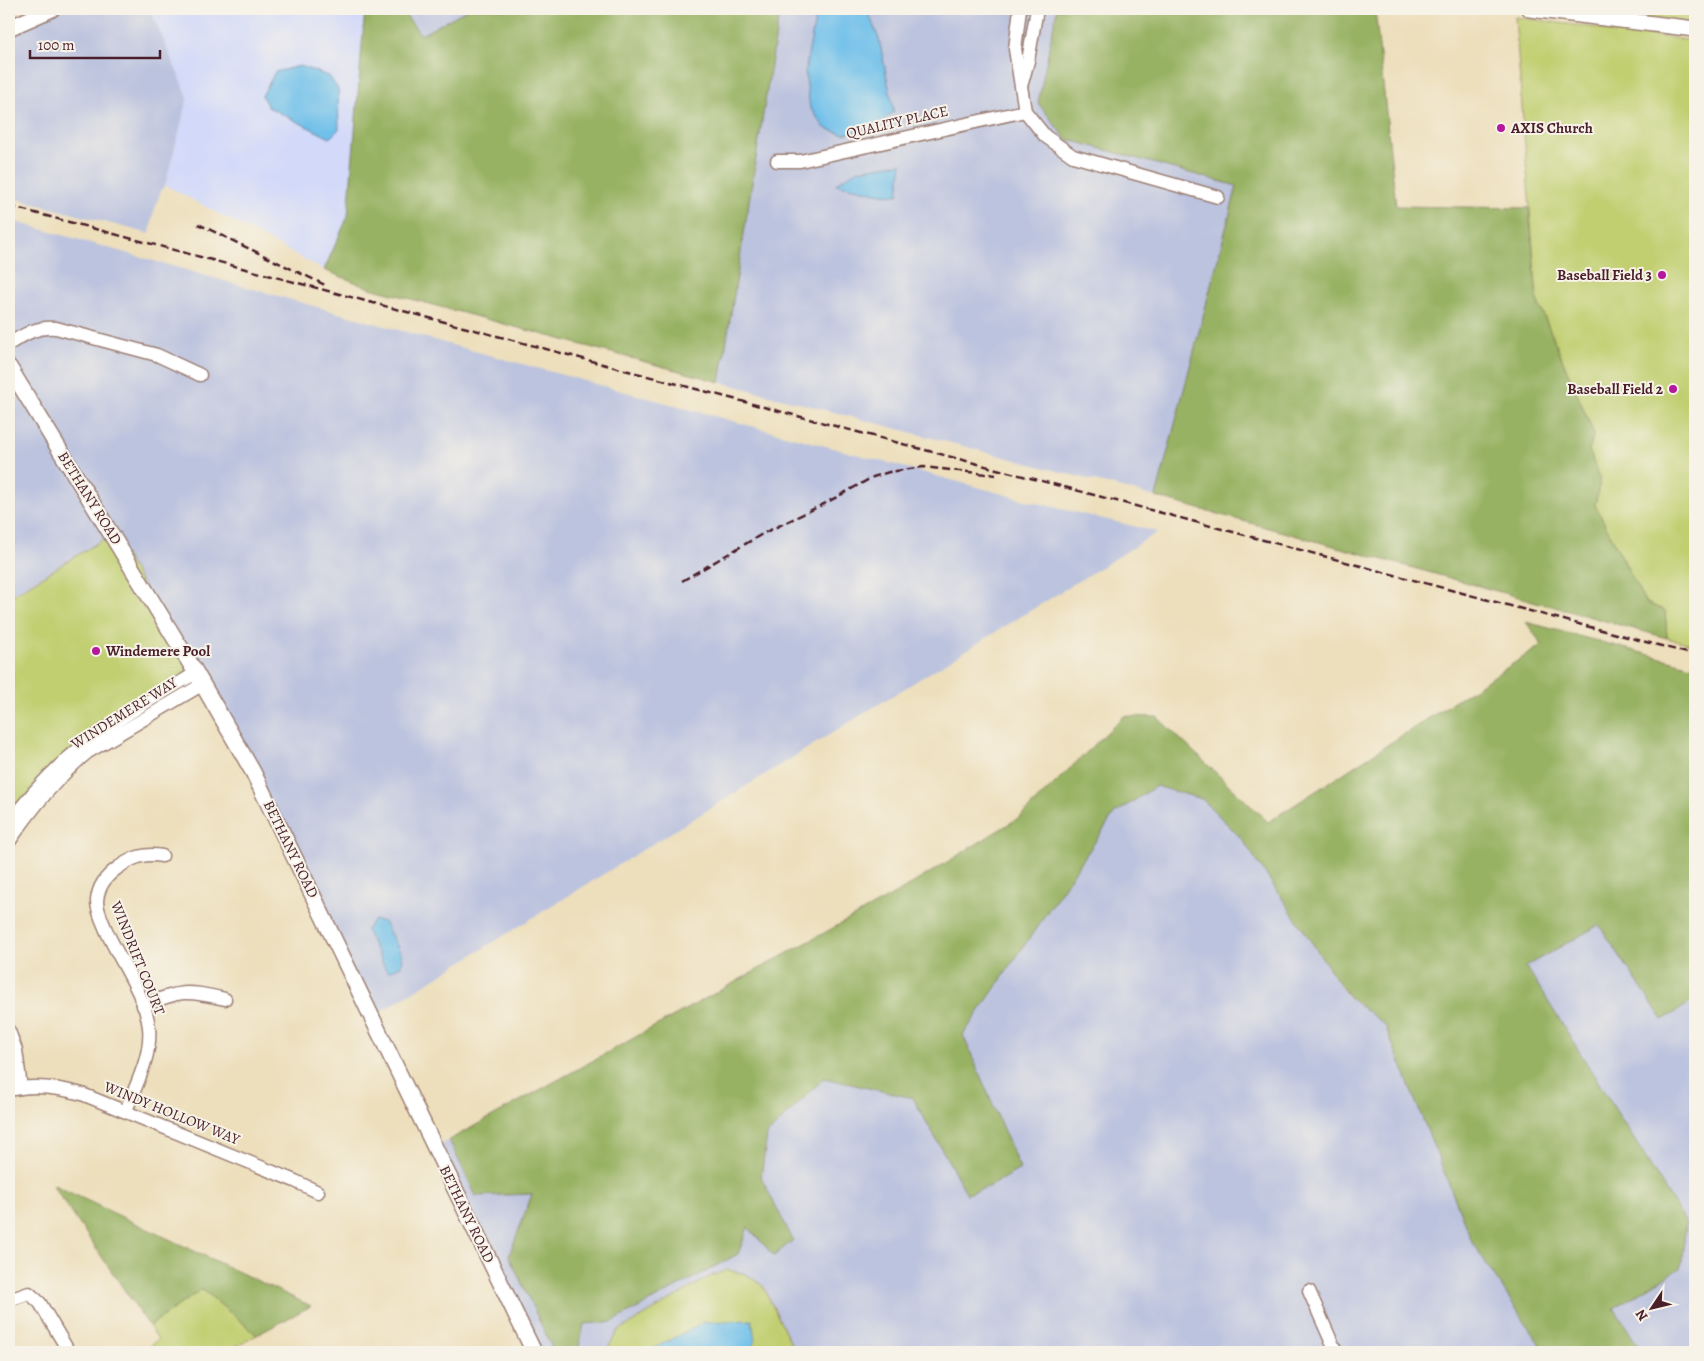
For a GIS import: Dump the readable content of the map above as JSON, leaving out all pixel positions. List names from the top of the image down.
{
  "streets": {
    "main road": ["BETHANY ROAD"],
    "street": [
      "QUALITY PLACE",
      "WINDEMERE WAY",
      "WINDRIFT COURT",
      "WINDY HOLLOW WAY"
    ]
  },
  "crossings": [
    ["BETHANY ROAD", "WINDEMERE WAY"],
    ["WINDRIFT COURT", "WINDY HOLLOW WAY"]
  ],
  "places": [
    "AXIS Church",
    "Baseball Field 3",
    "Baseball Field 2",
    "Windemere Pool"
  ],
  "scale_bar": "100 m",
  "north": "bottom left"
}
